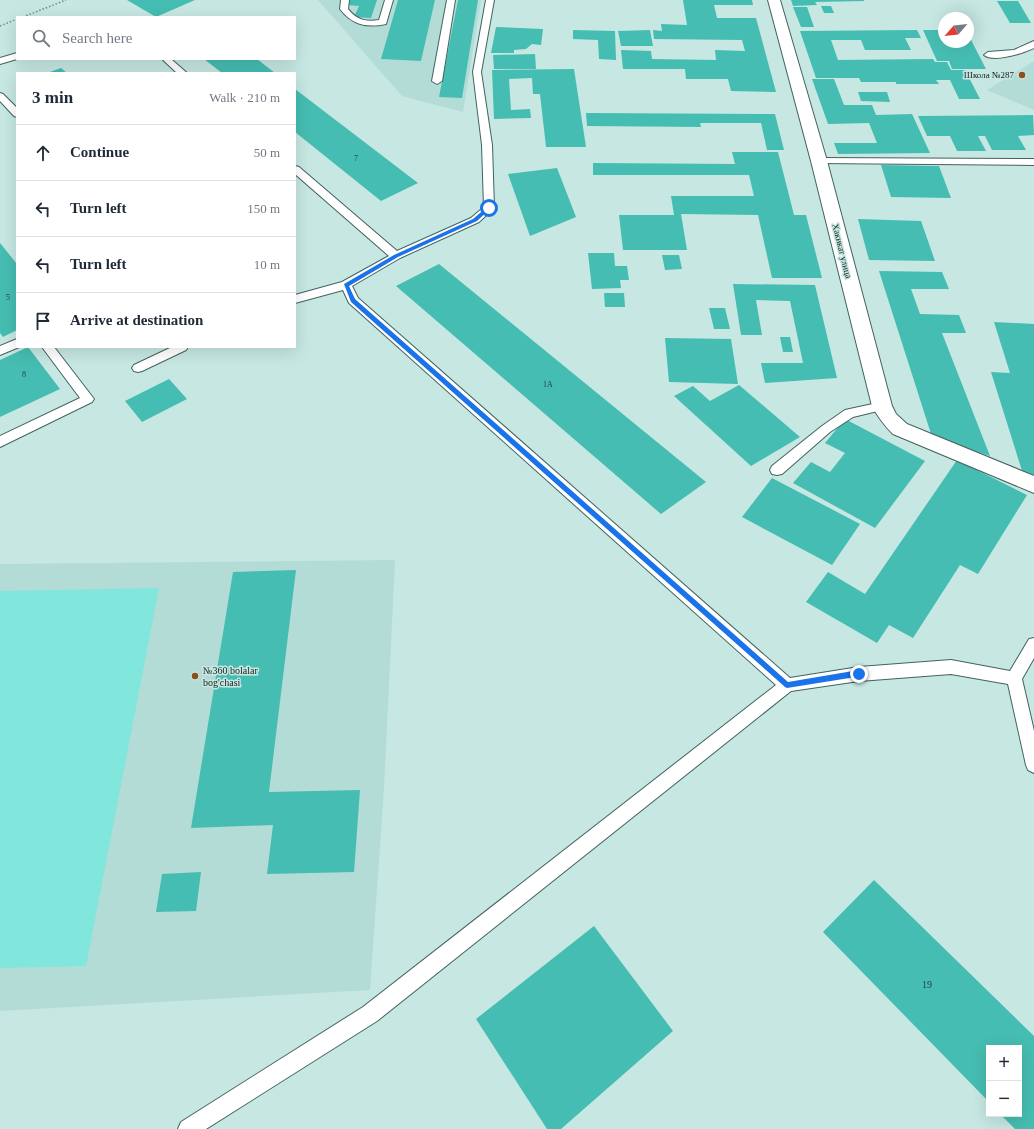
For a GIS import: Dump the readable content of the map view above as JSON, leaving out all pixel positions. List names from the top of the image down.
{
  "streets": {
    "street": ["Хакикат улица"]
  },
  "places": ["Школа №287", "№360 bolalar bog'chasi"],
  "house_numbers": [
    "7",
    "5",
    "8",
    "1А",
    "19"
  ],
  "north": "bottom left",
  "page": {
    "search": "Search here",
    "heading": ["3 min", "Walk · 210 m"],
    "list": [
      ["Continue", "50 m"],
      ["Turn left", "150 m"],
      ["Turn left", "10 m"],
      "Arrive at destination"
    ],
    "map_buttons": ["+", "−"]
  }
}
